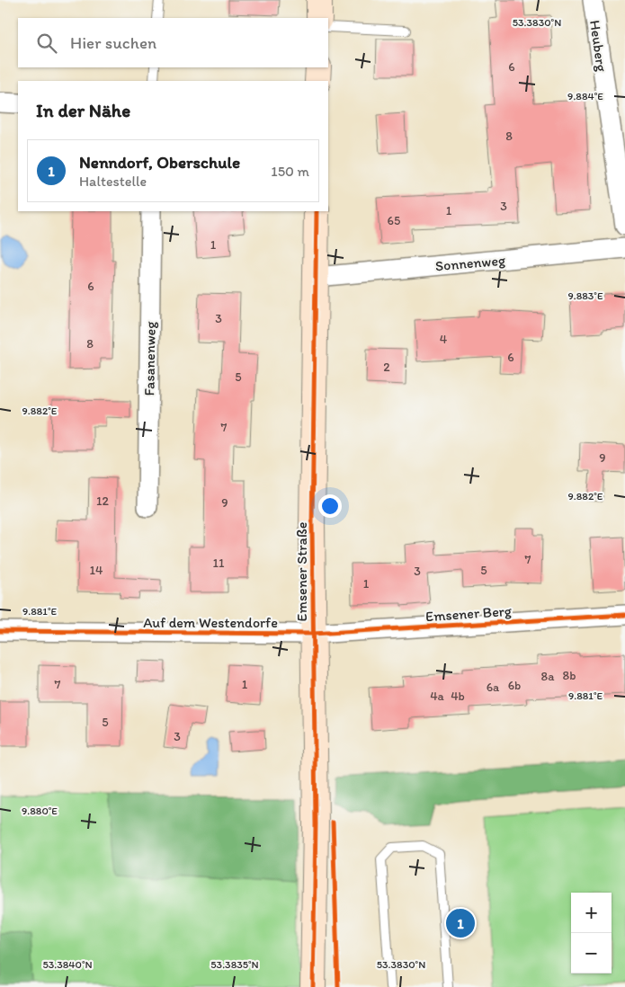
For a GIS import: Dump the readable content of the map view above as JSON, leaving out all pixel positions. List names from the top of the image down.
{
  "streets": {
    "street": [
      "Heuberg",
      "Sonnenweg",
      "Fasanenweg",
      "Emsener Straße",
      "Emsener Berg",
      "Auf dem Westendorfe"
    ]
  },
  "crossings": [
    ["Sonnenweg", "Emsener Straße"],
    ["Emsener Straße", "Emsener Berg"],
    ["Emsener Straße", "Auf dem Westendorfe"],
    ["Emsener Berg", "Auf dem Westendorfe"]
  ],
  "house_numbers": [
    "6",
    "8",
    "3",
    "1",
    "65",
    "1",
    "6",
    "3",
    "4",
    "8",
    "6",
    "2",
    "5",
    "7",
    "9",
    "12",
    "9",
    "7",
    "11",
    "14",
    "5",
    "3",
    "1",
    "8b",
    "8a",
    "7",
    "1",
    "6b",
    "6a",
    "4a",
    "4b",
    "5",
    "3"
  ],
  "page": {
    "search": "Hier suchen",
    "heading": "In der Nähe",
    "list": [
      {
        "mark": "1",
        "name": "Nenndorf, Oberschule",
        "note": "Haltestelle",
        "value": "150 m"
      }
    ],
    "map_buttons": ["+", "−"],
    "pins": "1"
  },
  "coordinates": [
    "53.3830°N",
    "9.884°E",
    "9.883°E",
    "9.882°E",
    "9.881°E",
    "9.880°E",
    "53.3840°N",
    "53.3835°N"
  ]
}
